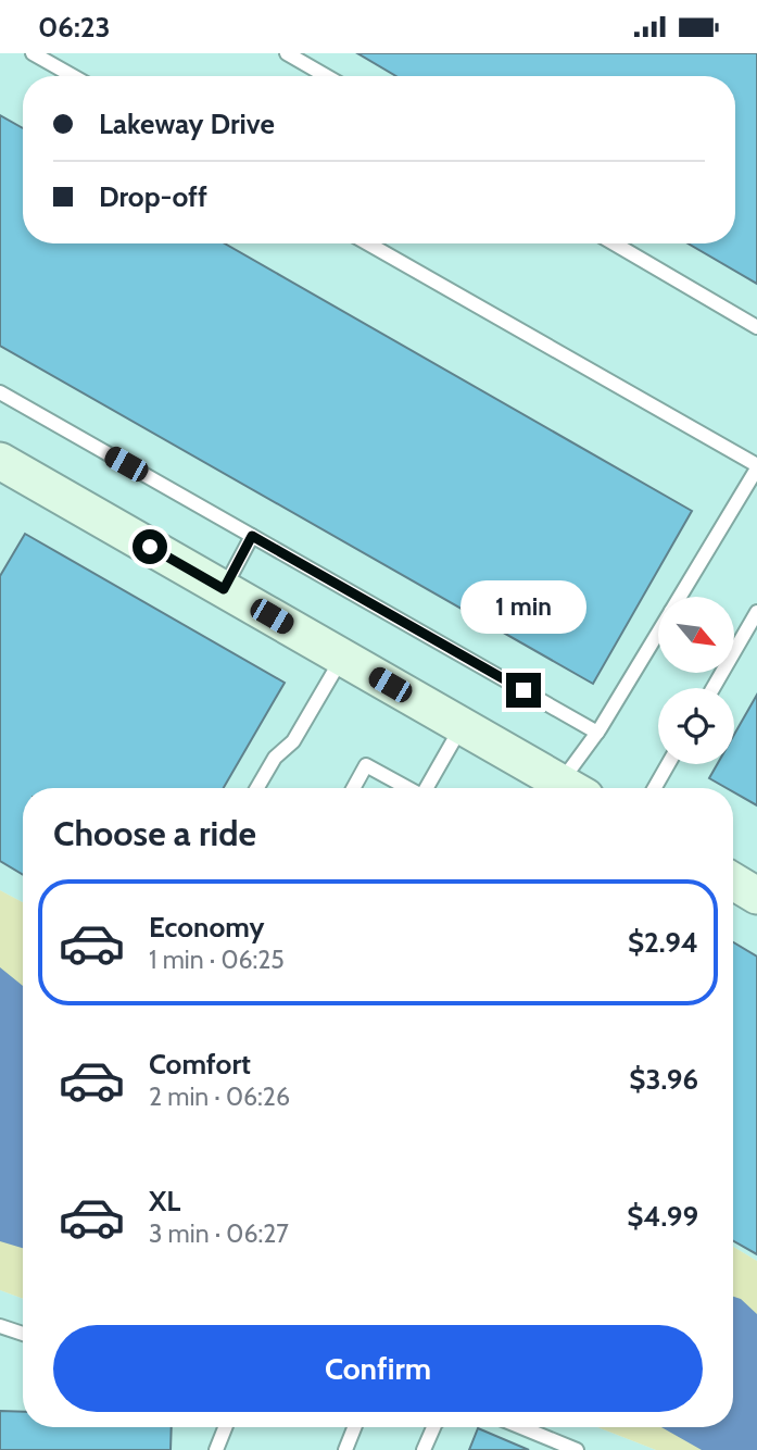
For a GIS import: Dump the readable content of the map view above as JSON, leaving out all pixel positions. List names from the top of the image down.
{
  "north": "bottom right",
  "page": {
    "status": "06:23",
    "banner": ["Lakeway Drive", "Drop-off"],
    "bubble": "1 min",
    "heading": "Choose a ride",
    "list": [
      {
        "name": "Economy",
        "note": "1 min · 06:25",
        "value": "$2.94"
      },
      {
        "name": "Comfort",
        "note": "2 min · 06:26",
        "value": "$3.96"
      },
      {
        "name": "XL",
        "note": "3 min · 06:27",
        "value": "$4.99"
      }
    ],
    "buttons": "Confirm"
  }
}
